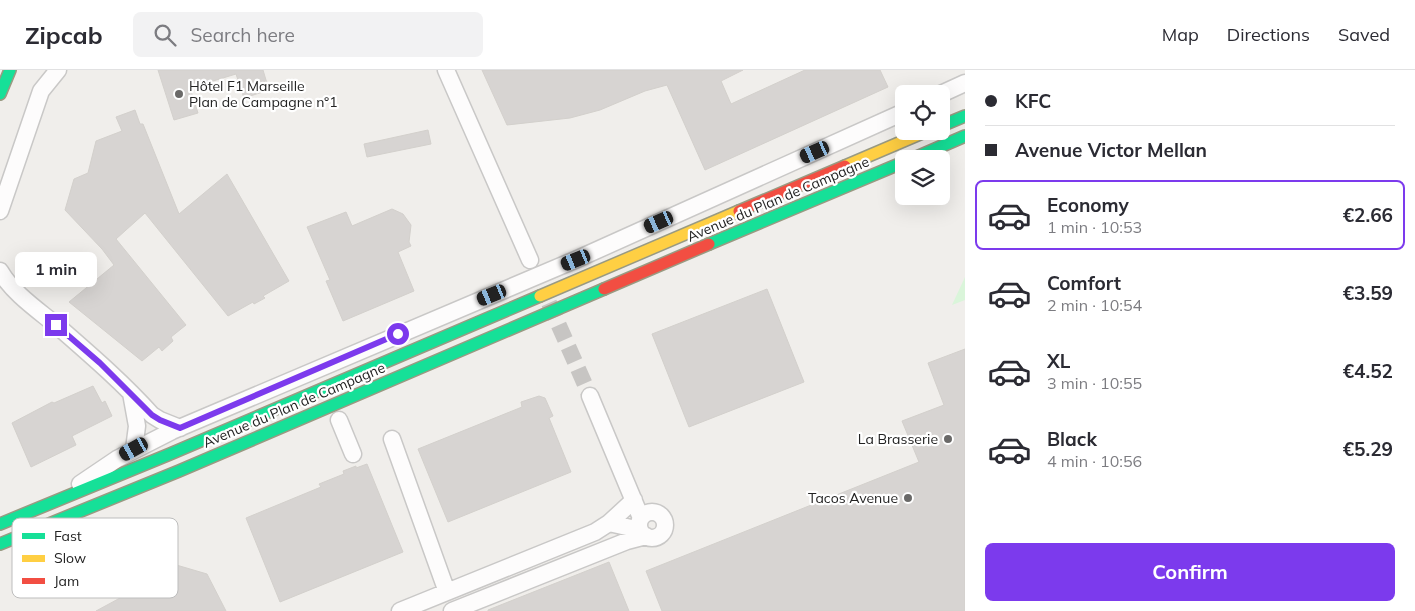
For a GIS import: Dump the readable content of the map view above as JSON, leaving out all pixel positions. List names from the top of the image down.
{
  "streets": {
    "main road": ["Avenue du Plan de Campagne"]
  },
  "places": ["Hôtel F1 Marseille Plan de Campagne n°1", "La Brasserie", "Tacos Avenue"],
  "legend": ["Fast", "Slow", "Jam"],
  "page": {
    "header": "Zipcab",
    "search": "Search here",
    "nav": ["Map", "Directions", "Saved"],
    "banner": ["KFC", "Avenue Victor Mellan"],
    "list": [
      {
        "name": "Economy",
        "note": "1 min · 10:53",
        "value": "€2.66"
      },
      {
        "name": "Comfort",
        "note": "2 min · 10:54",
        "value": "€3.59"
      },
      {
        "name": "XL",
        "note": "3 min · 10:55",
        "value": "€4.52"
      },
      {
        "name": "Black",
        "note": "4 min · 10:56",
        "value": "€5.29"
      }
    ],
    "bubble": "1 min",
    "buttons": "Confirm"
  }
}
